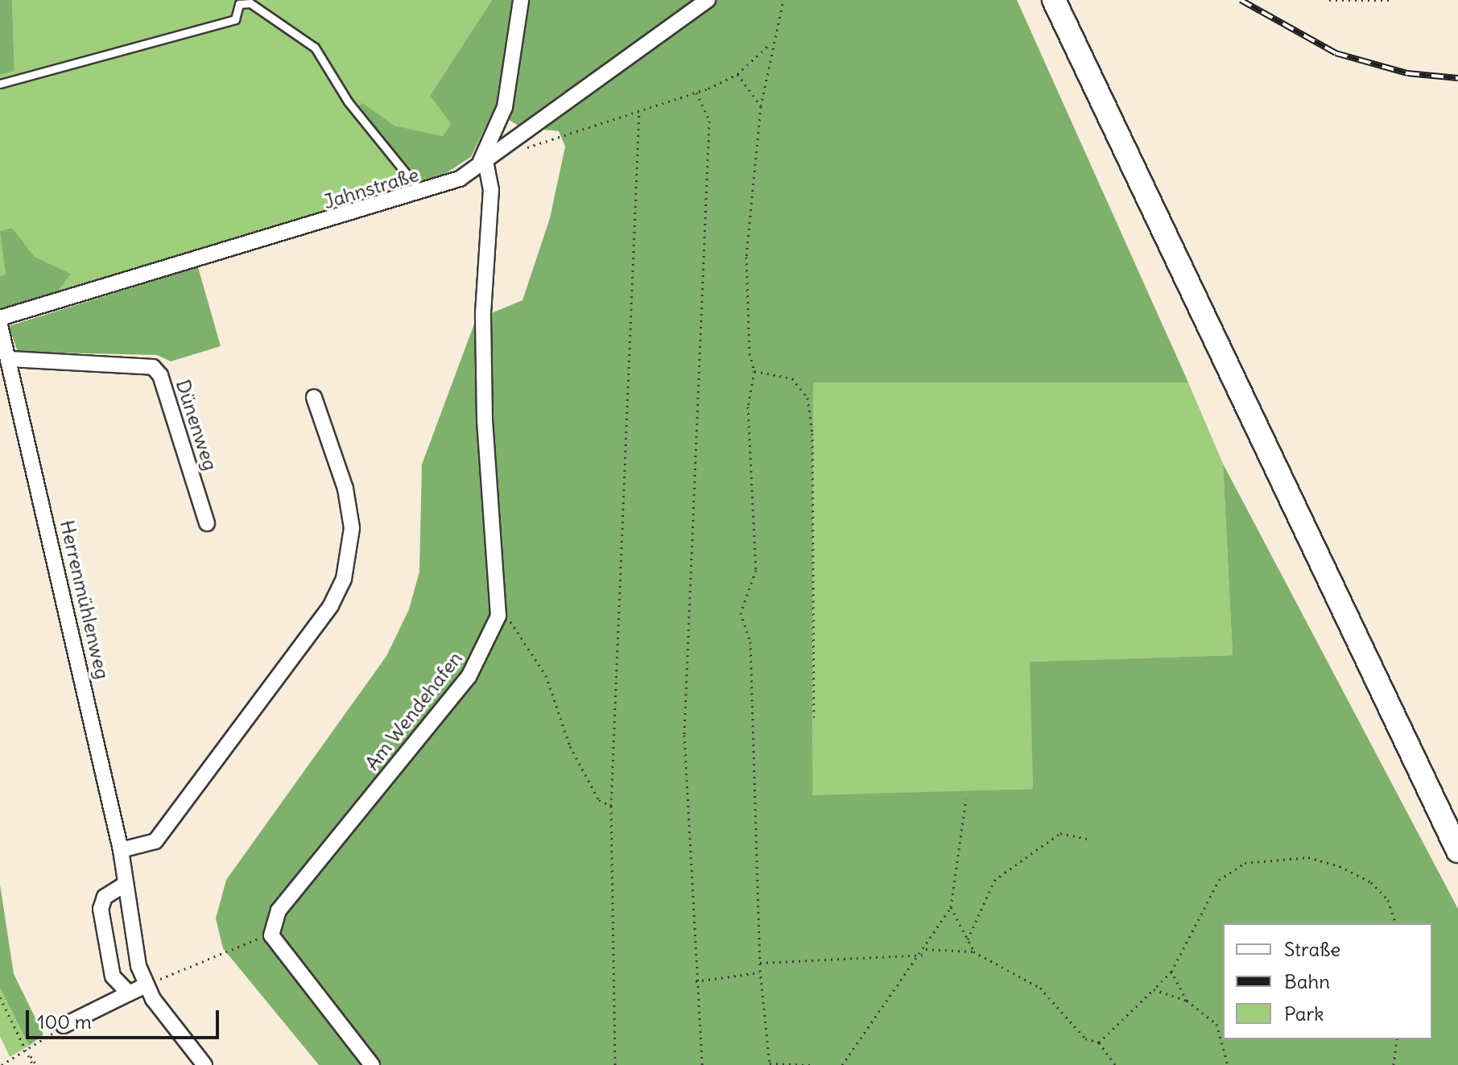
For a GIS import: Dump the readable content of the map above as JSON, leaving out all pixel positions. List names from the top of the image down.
{
  "streets": {
    "street": [
      "Jahnstraße",
      "Dünenweg",
      "Herrenmühlenweg",
      "Am Wendehafen"
    ]
  },
  "crossings": [
    ["Jahnstraße", "Am Wendehafen"],
    ["Dünenweg", "Herrenmühlenweg"]
  ],
  "legend": ["Straße", "Bahn", "Park"],
  "scale_bar": "100 m"
}
